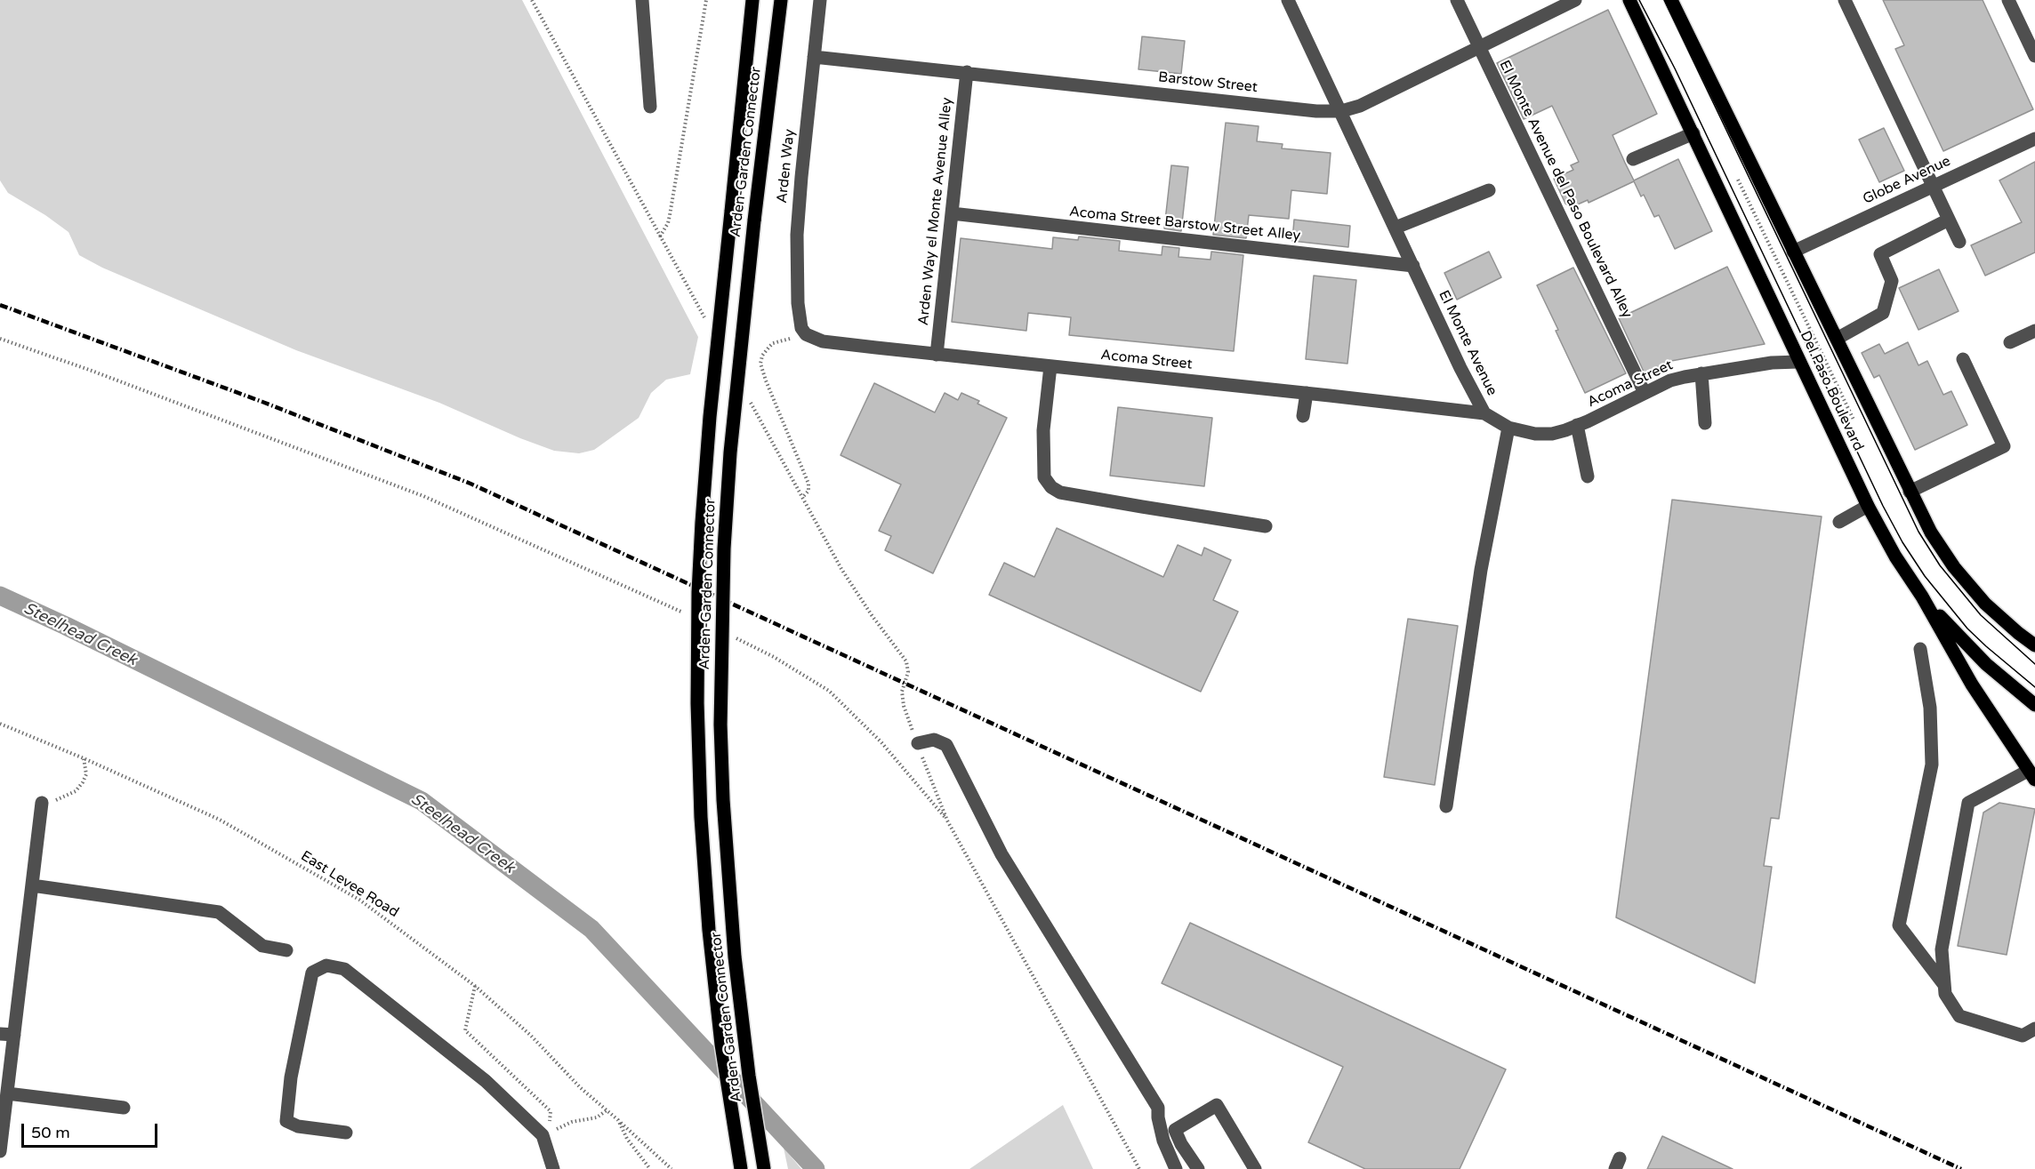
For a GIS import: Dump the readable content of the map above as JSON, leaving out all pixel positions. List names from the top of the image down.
{
  "streets": {
    "main road": ["Arden-Garden Connector", "Del Paso Boulevard"],
    "street": [
      "Barstow Street",
      "Arden Way",
      "Globe Avenue",
      "El Monte Avenue del Paso Boulevard Alley",
      "Arden Way el Monte Avenue Alley",
      "Acoma Street Barstow Street Alley",
      "El Monte Avenue",
      "Acoma Street"
    ],
    "path": ["East Levee Road"]
  },
  "crossings": [
    ["Barstow Street", "Arden Way"],
    ["Barstow Street", "El Monte Avenue del Paso Boulevard Alley"],
    ["Barstow Street", "Arden Way el Monte Avenue Alley"],
    ["Barstow Street", "El Monte Avenue"],
    ["Arden Way", "Acoma Street"],
    ["Globe Avenue", "Del Paso Boulevard"],
    ["El Monte Avenue del Paso Boulevard Alley", "Acoma Street"],
    ["Arden Way el Monte Avenue Alley", "Acoma Street Barstow Street Alley"],
    ["Arden Way el Monte Avenue Alley", "Acoma Street"],
    ["Acoma Street Barstow Street Alley", "El Monte Avenue"],
    ["El Monte Avenue", "Acoma Street"],
    ["Acoma Street", "Del Paso Boulevard"]
  ],
  "water": ["Steelhead Creek"],
  "scale_bar": "50 m"
}
